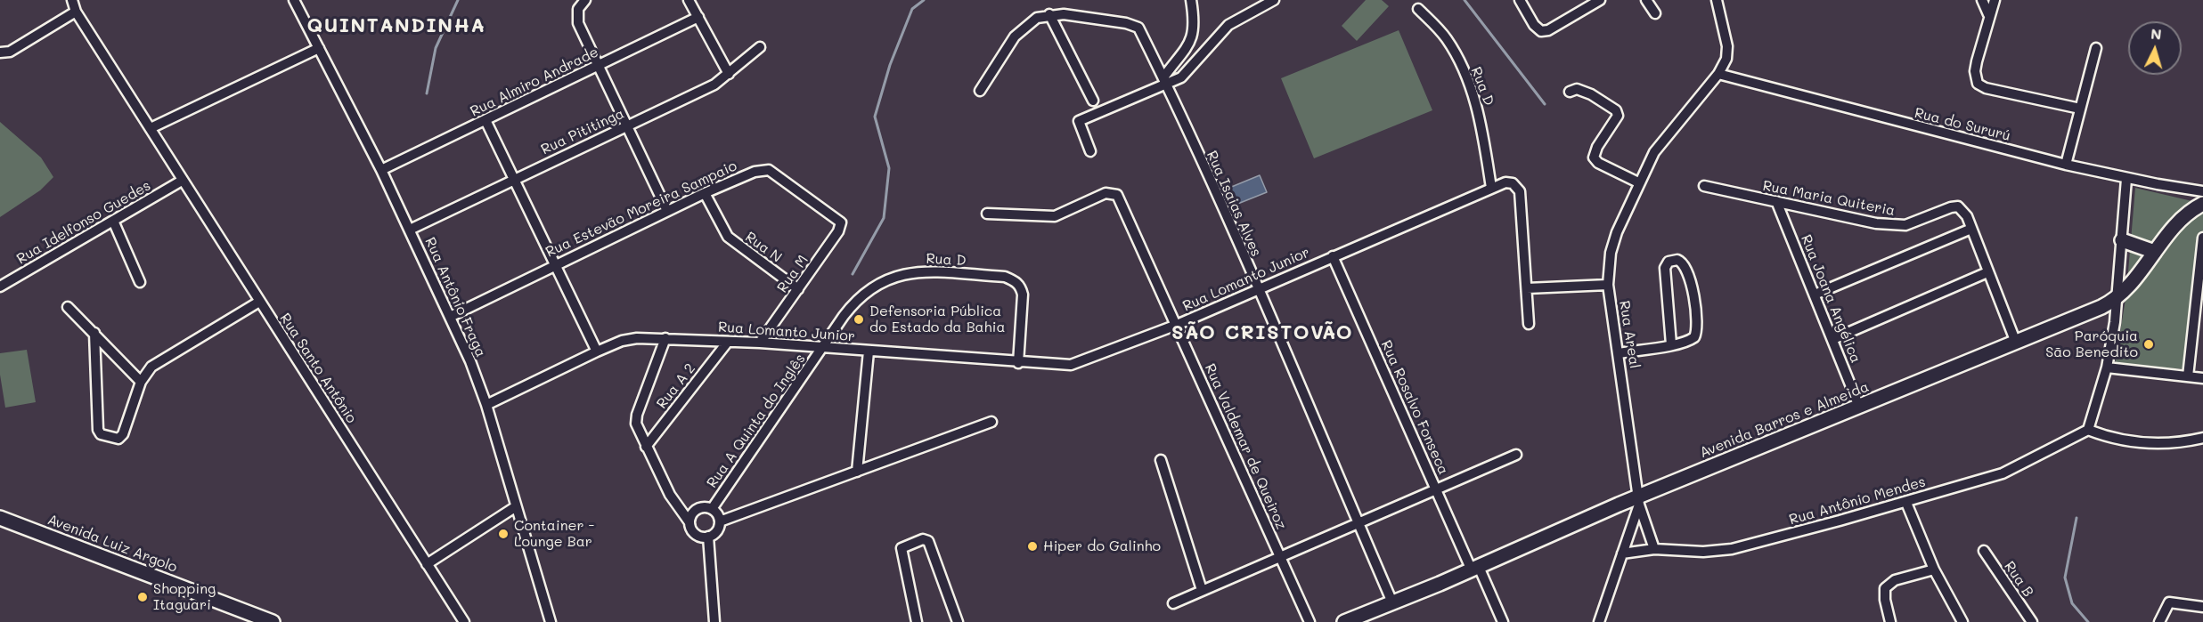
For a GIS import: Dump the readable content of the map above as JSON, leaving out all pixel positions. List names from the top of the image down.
{
  "streets": {
    "street": [
      "Rua Almiro Andrade",
      "Rua D",
      "Rua do Sururú",
      "Rua Pititinga",
      "Rua Maria Quiteria",
      "Rua Isaias Alves",
      "Rua Estevão Moreira Sampaio",
      "Rua Idelfonso Guedes",
      "Rua N",
      "Rua M",
      "Rua Lomanto Junior",
      "Rua Antônio Fraga",
      "Rua Joana Angélica",
      "Rua Areal",
      "Rua Santo Antônio",
      "Rua A 2",
      "Rua Rosalvo Fonseca",
      "Avenida Barros e Almeida",
      "Rua A Quinta do Inglês",
      "Rua Valdemar de Queiroz",
      "Rua Antônio Mendes",
      "Avenida Luiz Argolo",
      "Rua B"
    ]
  },
  "crossings": [
    ["Rua Almiro Andrade", "Rua Antônio Fraga"],
    ["Rua D", "Rua Lomanto Junior"],
    ["Rua D", "Rua A Quinta do Inglês"],
    ["Rua do Sururú", "Rua Areal"],
    ["Rua Pititinga", "Rua Antônio Fraga"],
    ["Rua Maria Quiteria", "Rua Joana Angélica"],
    ["Rua Maria Quiteria", "Avenida Barros e Almeida"],
    ["Rua Isaias Alves", "Rua Lomanto Junior"],
    ["Rua Isaias Alves", "Avenida Barros e Almeida"],
    ["Rua Estevão Moreira Sampaio", "Rua N"],
    ["Rua Estevão Moreira Sampaio", "Rua M"],
    ["Rua Estevão Moreira Sampaio", "Rua Antônio Fraga"],
    ["Rua Idelfonso Guedes", "Rua Santo Antônio"],
    ["Rua N", "Rua M"],
    ["Rua M", "Rua Lomanto Junior"],
    ["Rua Lomanto Junior", "Rua Antônio Fraga"],
    ["Rua Lomanto Junior", "Rua A 2"],
    ["Rua Lomanto Junior", "Rua Rosalvo Fonseca"],
    ["Rua Lomanto Junior", "Rua A Quinta do Inglês"],
    ["Rua Lomanto Junior", "Rua Valdemar de Queiroz"],
    ["Rua Joana Angélica", "Avenida Barros e Almeida"],
    ["Rua Areal", "Avenida Barros e Almeida"],
    ["Rua Areal", "Rua Antônio Mendes"],
    ["Rua Rosalvo Fonseca", "Avenida Barros e Almeida"]
  ],
  "districts": ["QUINTANDINHA", "SÃO CRISTOVÃO"],
  "places": [
    "Defensoria Pública do Estado da Bahia",
    "Paróquia São Benedito",
    "Container - Lounge Bar",
    "Hiper do Galinho",
    "Shopping Itaguari"
  ],
  "north": "top"
}
